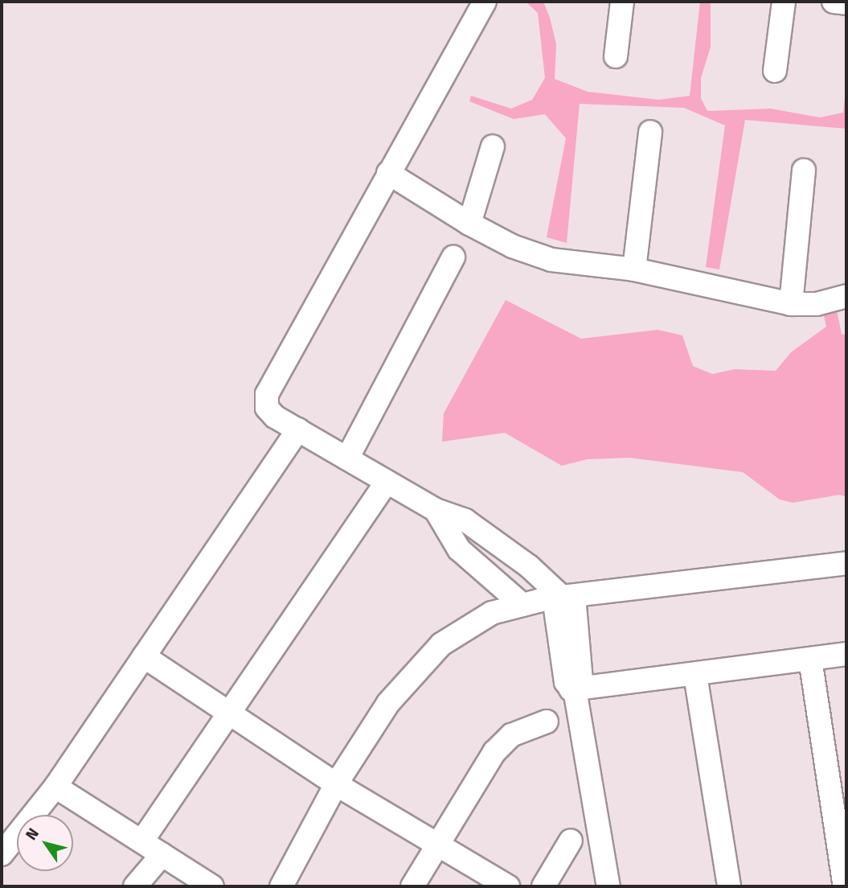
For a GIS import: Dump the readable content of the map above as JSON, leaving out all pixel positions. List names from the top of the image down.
{
  "north": "top left"
}
